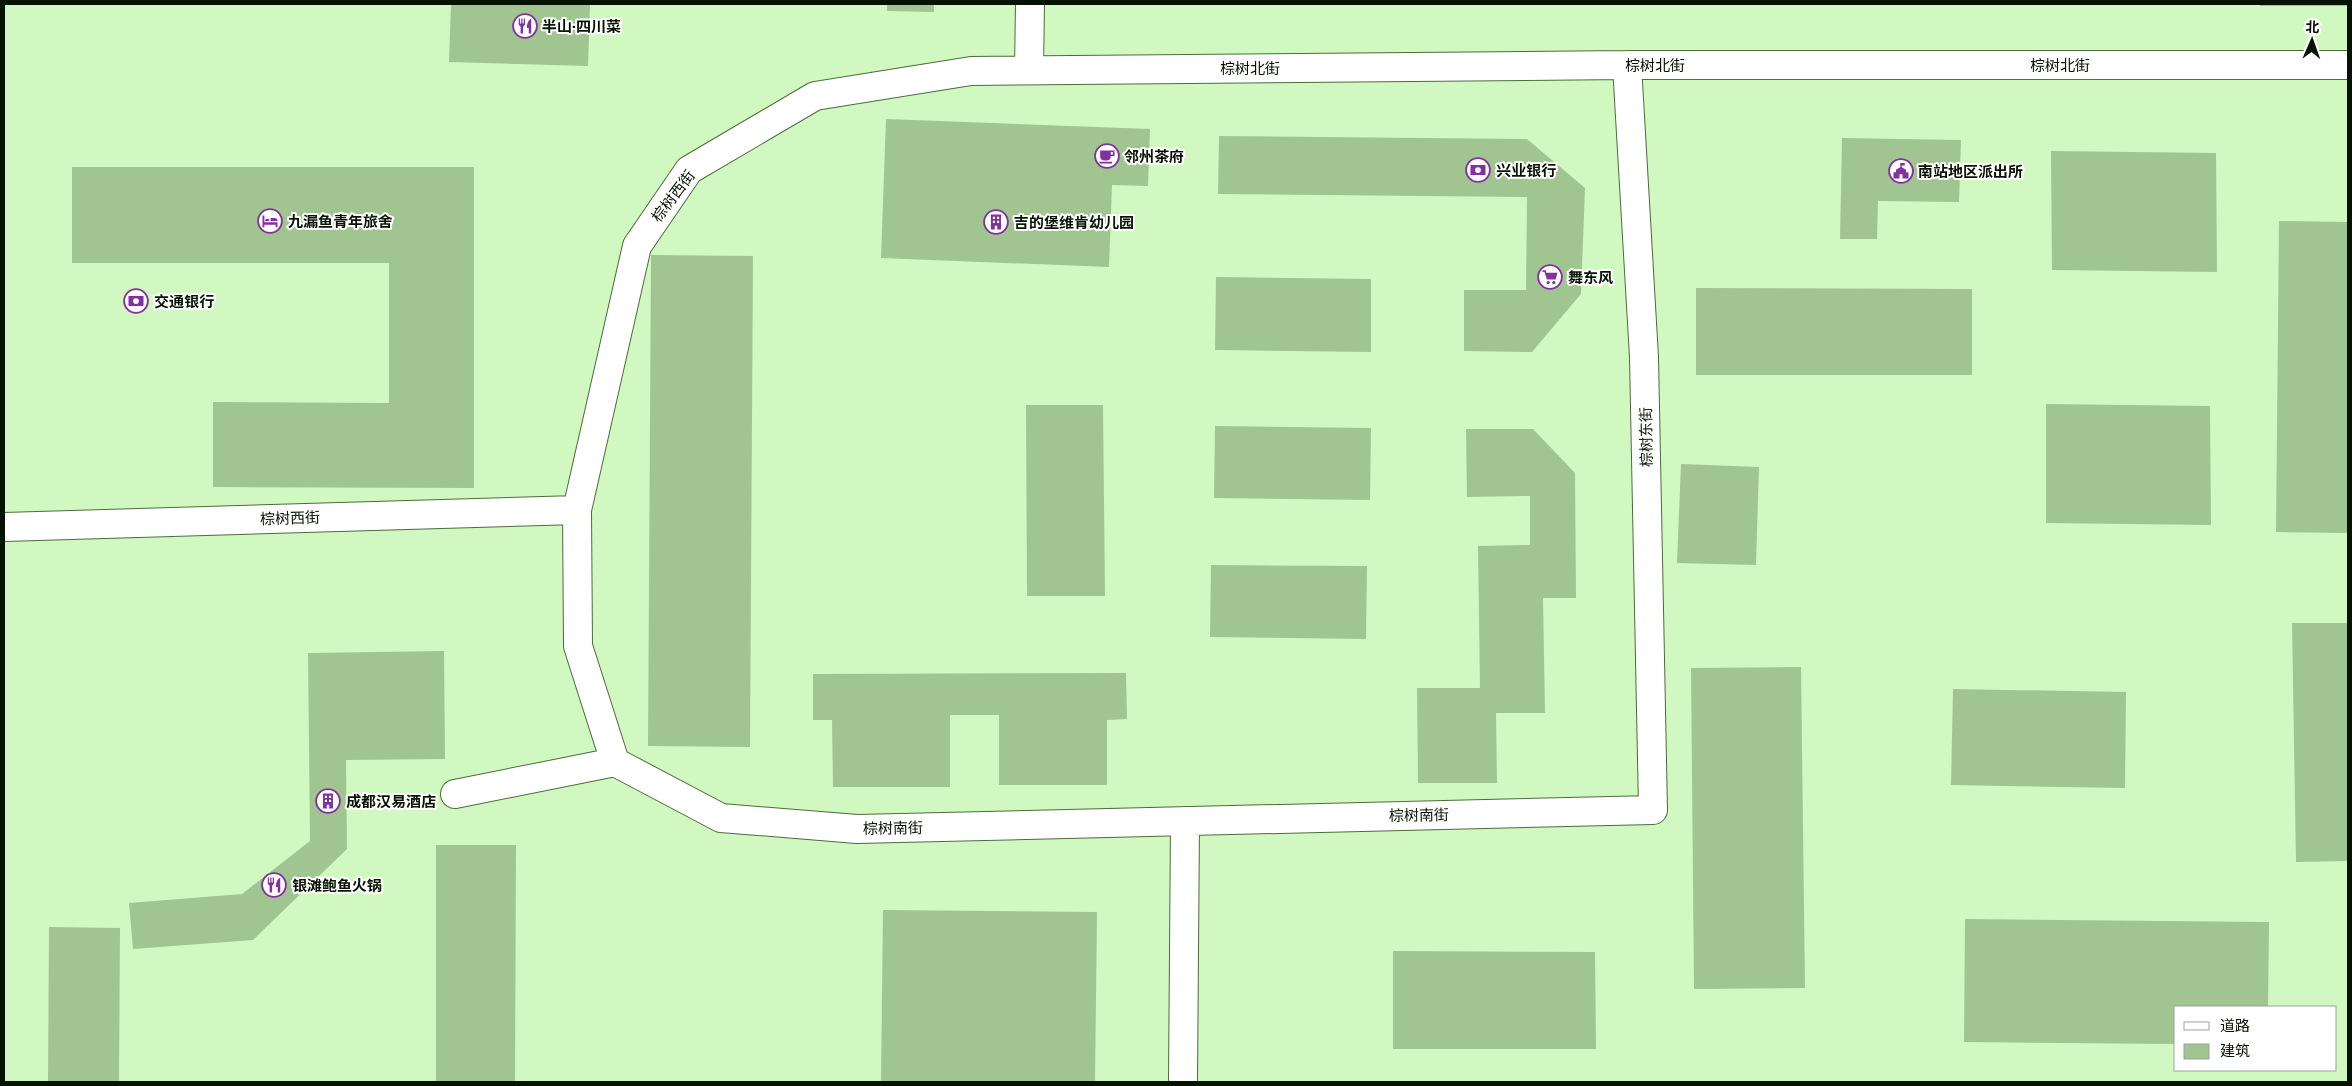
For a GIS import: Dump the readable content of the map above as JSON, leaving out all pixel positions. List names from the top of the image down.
{
  "streets": {
    "street": [
      "棕树北街",
      "棕树西街",
      "棕树东街",
      "棕树南街"
    ]
  },
  "crossings": [
    ["棕树北街", "棕树西街"],
    ["棕树北街", "棕树东街"],
    ["棕树西街", "棕树南街"],
    ["棕树东街", "棕树南街"]
  ],
  "places": {
    "restaurant": ["半山·四川菜", "银滩鲍鱼火锅"],
    "cafe": ["邻州茶府"],
    "bank": ["兴业银行", "交通银行"],
    "public building": ["南站地区派出所"],
    "hotel": ["九漏鱼青年旅舍"],
    "building": ["吉的堡维肯幼儿园", "成都汉易酒店"],
    "supermarket": ["舞东风"]
  },
  "legend": ["道路", "建筑"],
  "north": "top"
}
